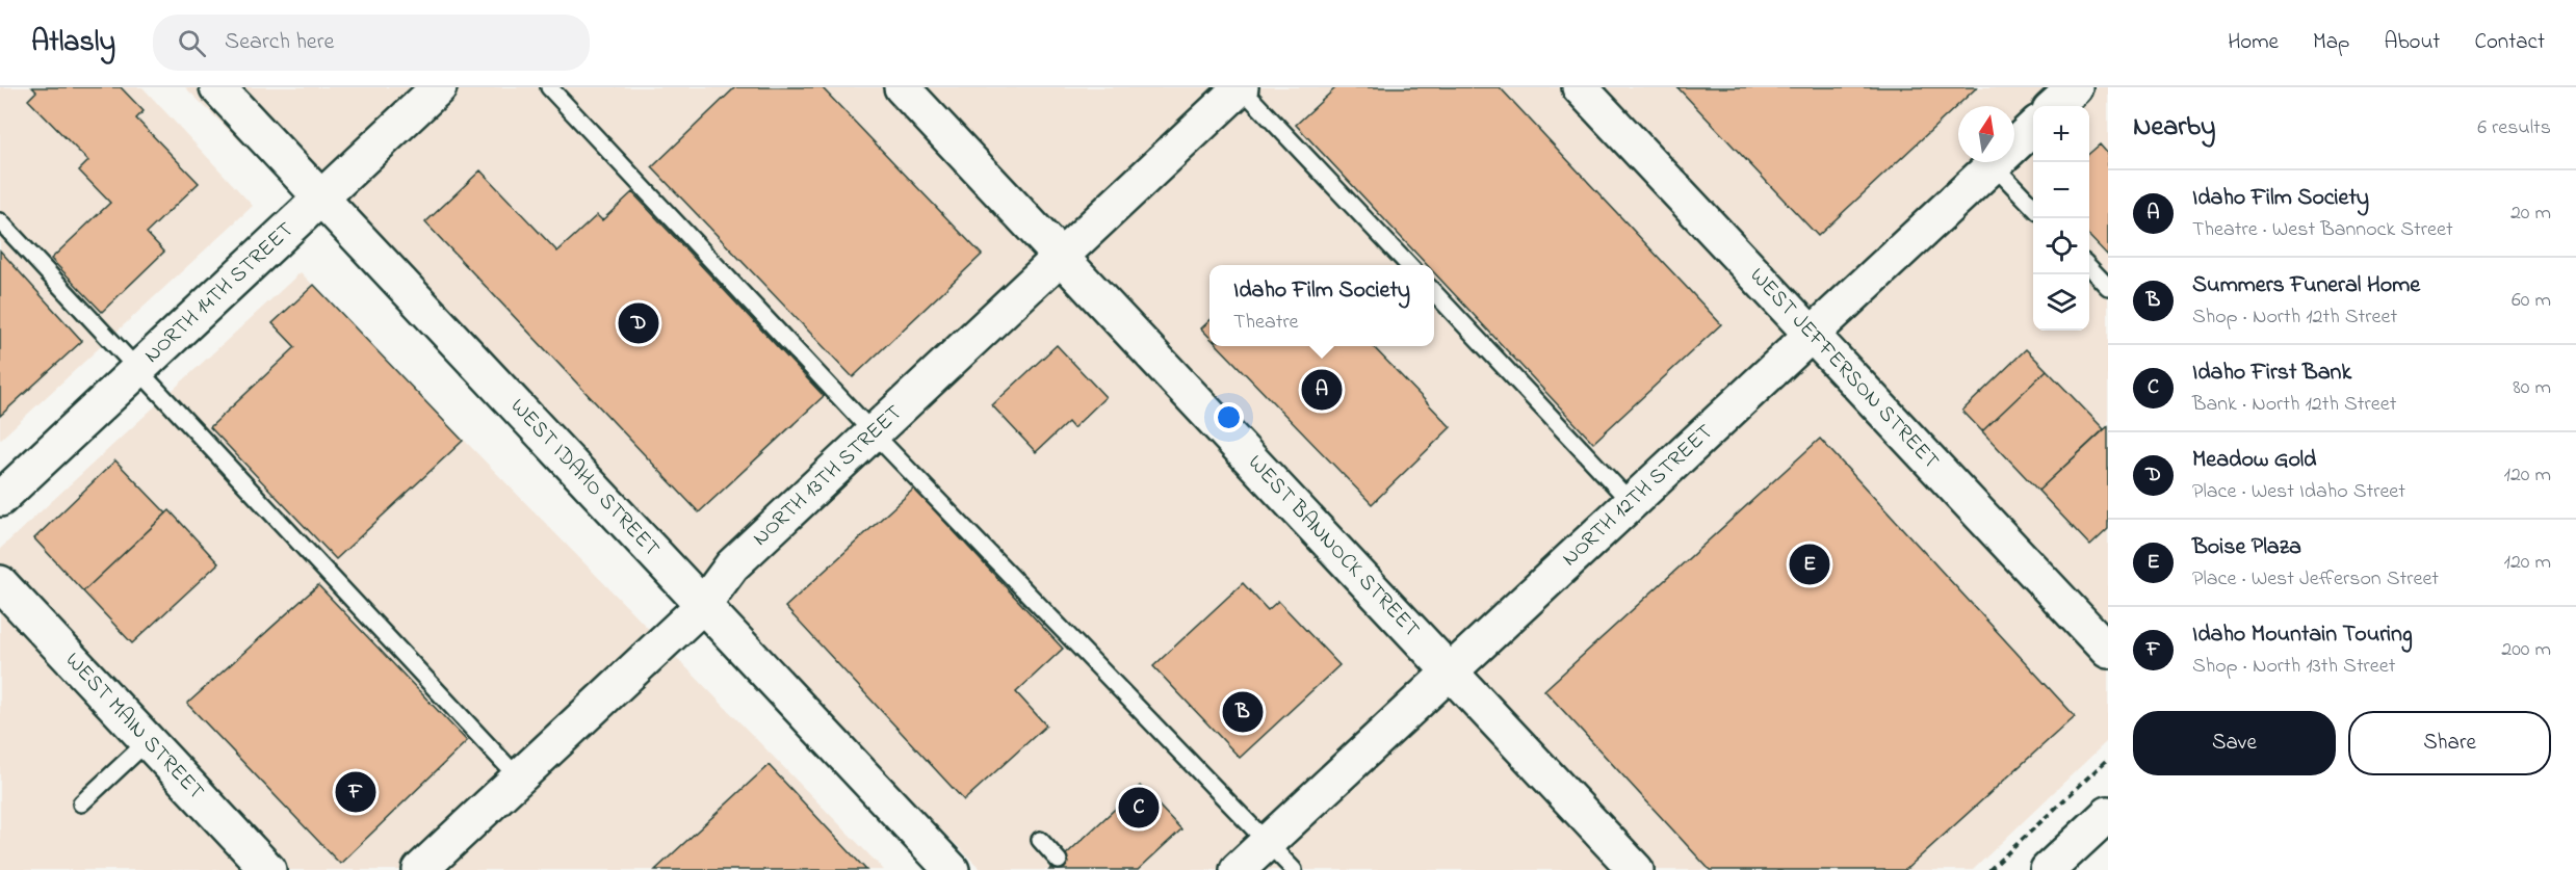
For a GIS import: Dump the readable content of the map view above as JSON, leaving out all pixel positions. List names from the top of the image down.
{
  "streets": {
    "street": [
      "NORTH 14TH STREET",
      "WEST JEFFERSON STREET",
      "NORTH 13TH STREET",
      "WEST IDAHO STREET",
      "NORTH 12TH STREET",
      "WEST BANNOCK STREET",
      "WEST MAIN STREET"
    ]
  },
  "crossings": [
    ["NORTH 14TH STREET", "WEST IDAHO STREET"],
    ["WEST JEFFERSON STREET", "NORTH 12TH STREET"],
    ["NORTH 13TH STREET", "WEST IDAHO STREET"],
    ["NORTH 13TH STREET", "WEST BANNOCK STREET"],
    ["NORTH 12TH STREET", "WEST BANNOCK STREET"]
  ],
  "north": "top",
  "page": {
    "header": "Atlasly",
    "search": "Search here",
    "nav": [
      "Home",
      "Map",
      "About",
      "Contact"
    ],
    "heading": ["Nearby", "6 results"],
    "map_buttons": ["+", "−"],
    "list": [
      {
        "mark": "A",
        "name": "Idaho Film Society",
        "note": "Theatre · West Bannock Street",
        "value": "20 m"
      },
      {
        "mark": "B",
        "name": "Summers Funeral Home",
        "note": "Shop · North 12th Street",
        "value": "60 m"
      },
      {
        "mark": "C",
        "name": "Idaho First Bank",
        "note": "Bank · North 12th Street",
        "value": "80 m"
      },
      {
        "mark": "D",
        "name": "Meadow Gold",
        "note": "Place · West Idaho Street",
        "value": "120 m"
      },
      {
        "mark": "E",
        "name": "Boise Plaza",
        "note": "Place · West Jefferson Street",
        "value": "120 m"
      },
      {
        "mark": "F",
        "name": "Idaho Mountain Touring",
        "note": "Shop · North 13th Street",
        "value": "200 m"
      }
    ],
    "popup": ["Idaho Film Society", "Theatre"],
    "pins": [
      "D",
      "A",
      "E",
      "B",
      "F",
      "C"
    ],
    "buttons": ["Save", "Share"]
  }
}
